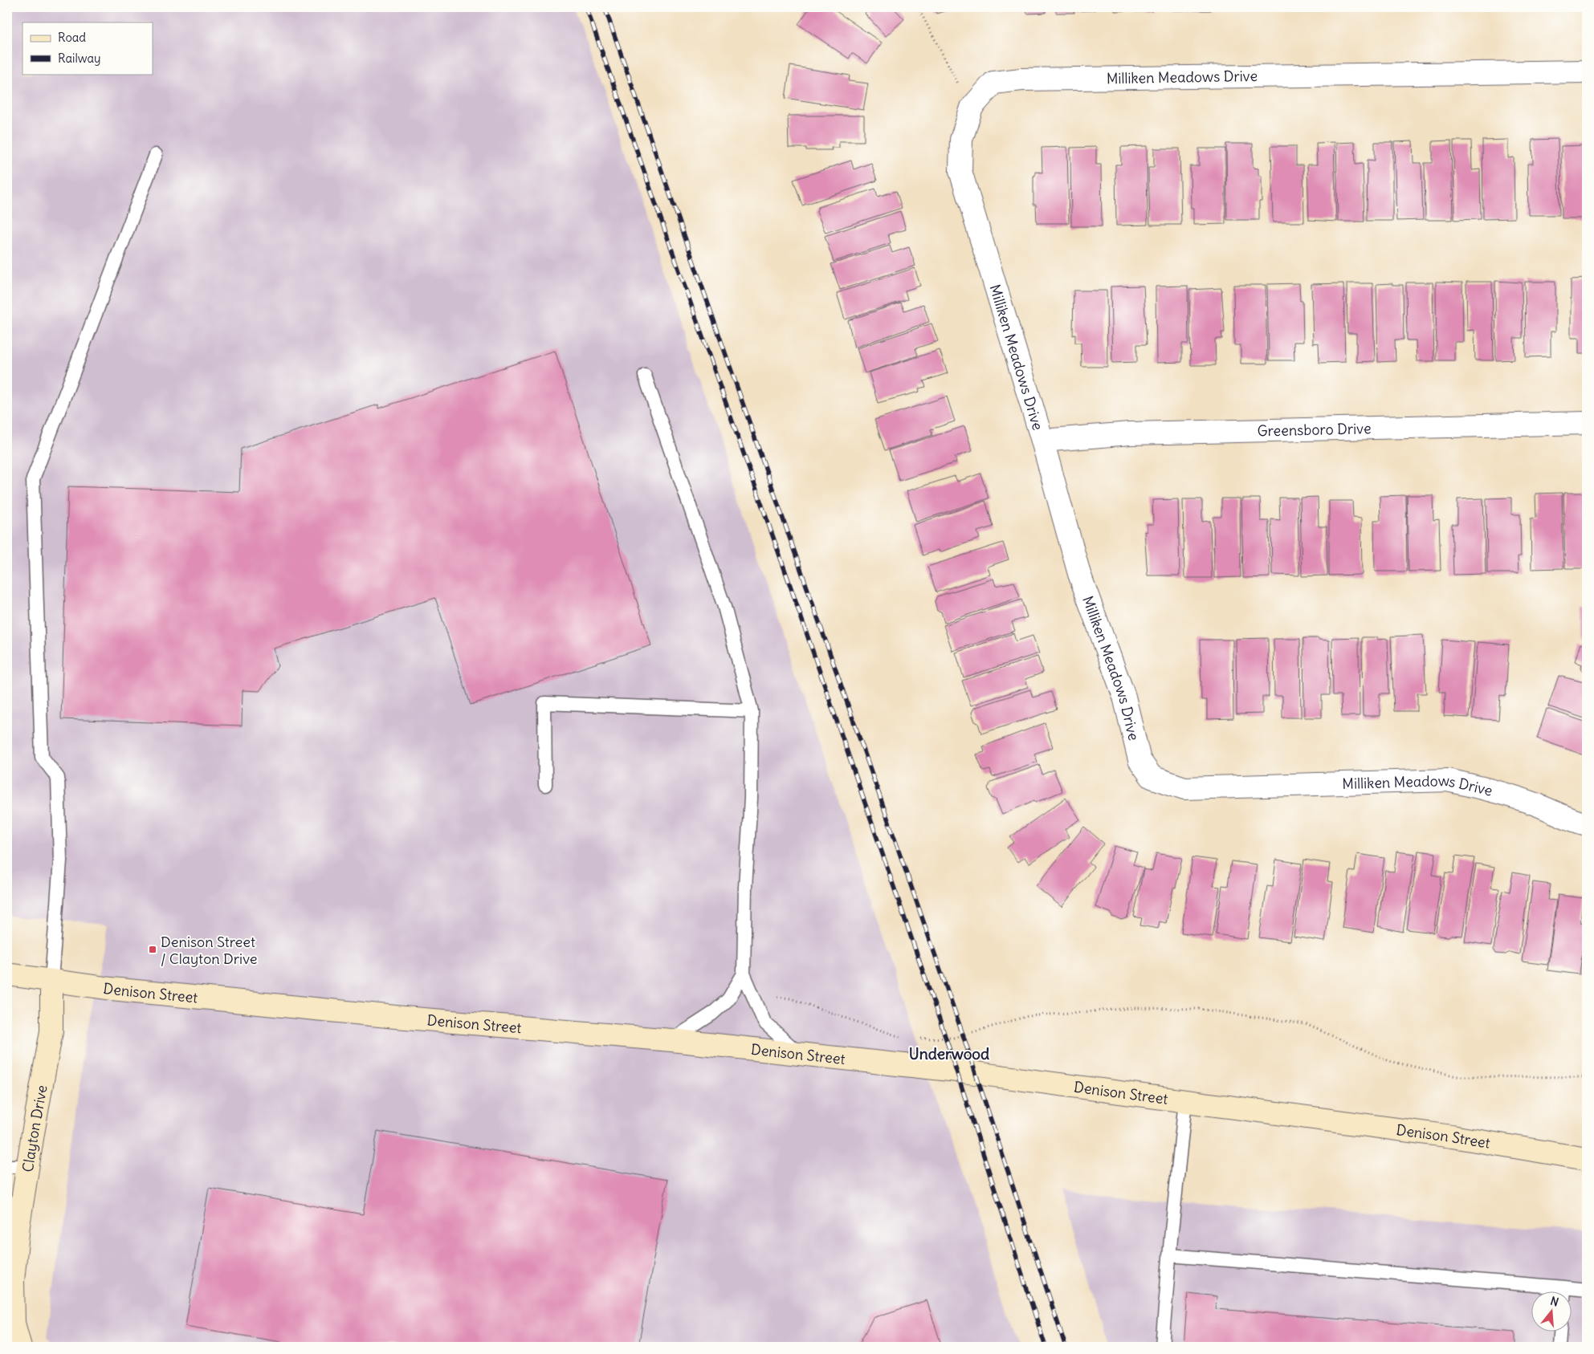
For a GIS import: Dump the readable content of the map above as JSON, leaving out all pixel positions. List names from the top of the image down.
{
  "streets": {
    "main road": ["Denison Street", "Clayton Drive"],
    "street": ["Milliken Meadows Drive", "Greensboro Drive"]
  },
  "crossings": [
    ["Milliken Meadows Drive", "Greensboro Drive"],
    ["Denison Street", "Clayton Drive"]
  ],
  "districts": ["Underwood"],
  "places": {
    "transit": ["Denison Street / Clayton Drive"]
  },
  "legend": ["Road", "Railway"],
  "north": "top"
}
